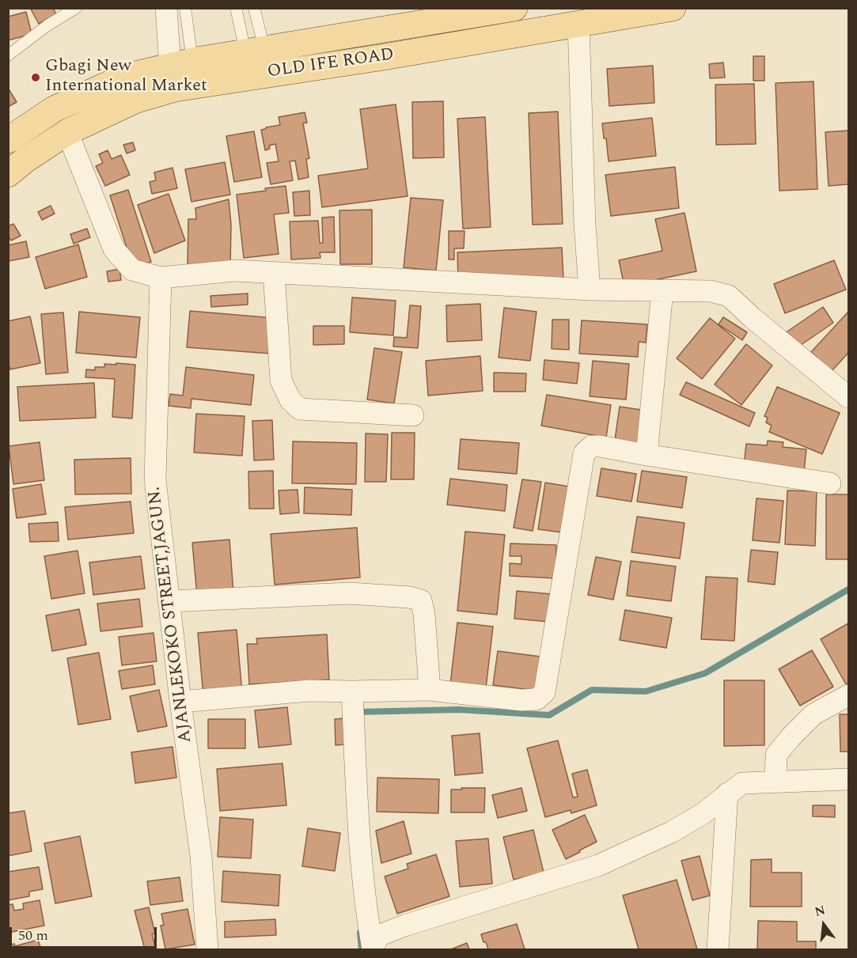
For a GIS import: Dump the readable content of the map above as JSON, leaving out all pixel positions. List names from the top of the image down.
{
  "streets": {
    "main road": ["OLD IFE ROAD"],
    "street": ["AJANLEKOKO STREET,JAGUN."]
  },
  "places": ["Gbagi New International Market"],
  "scale_bar": "50 m",
  "north": "top"
}
